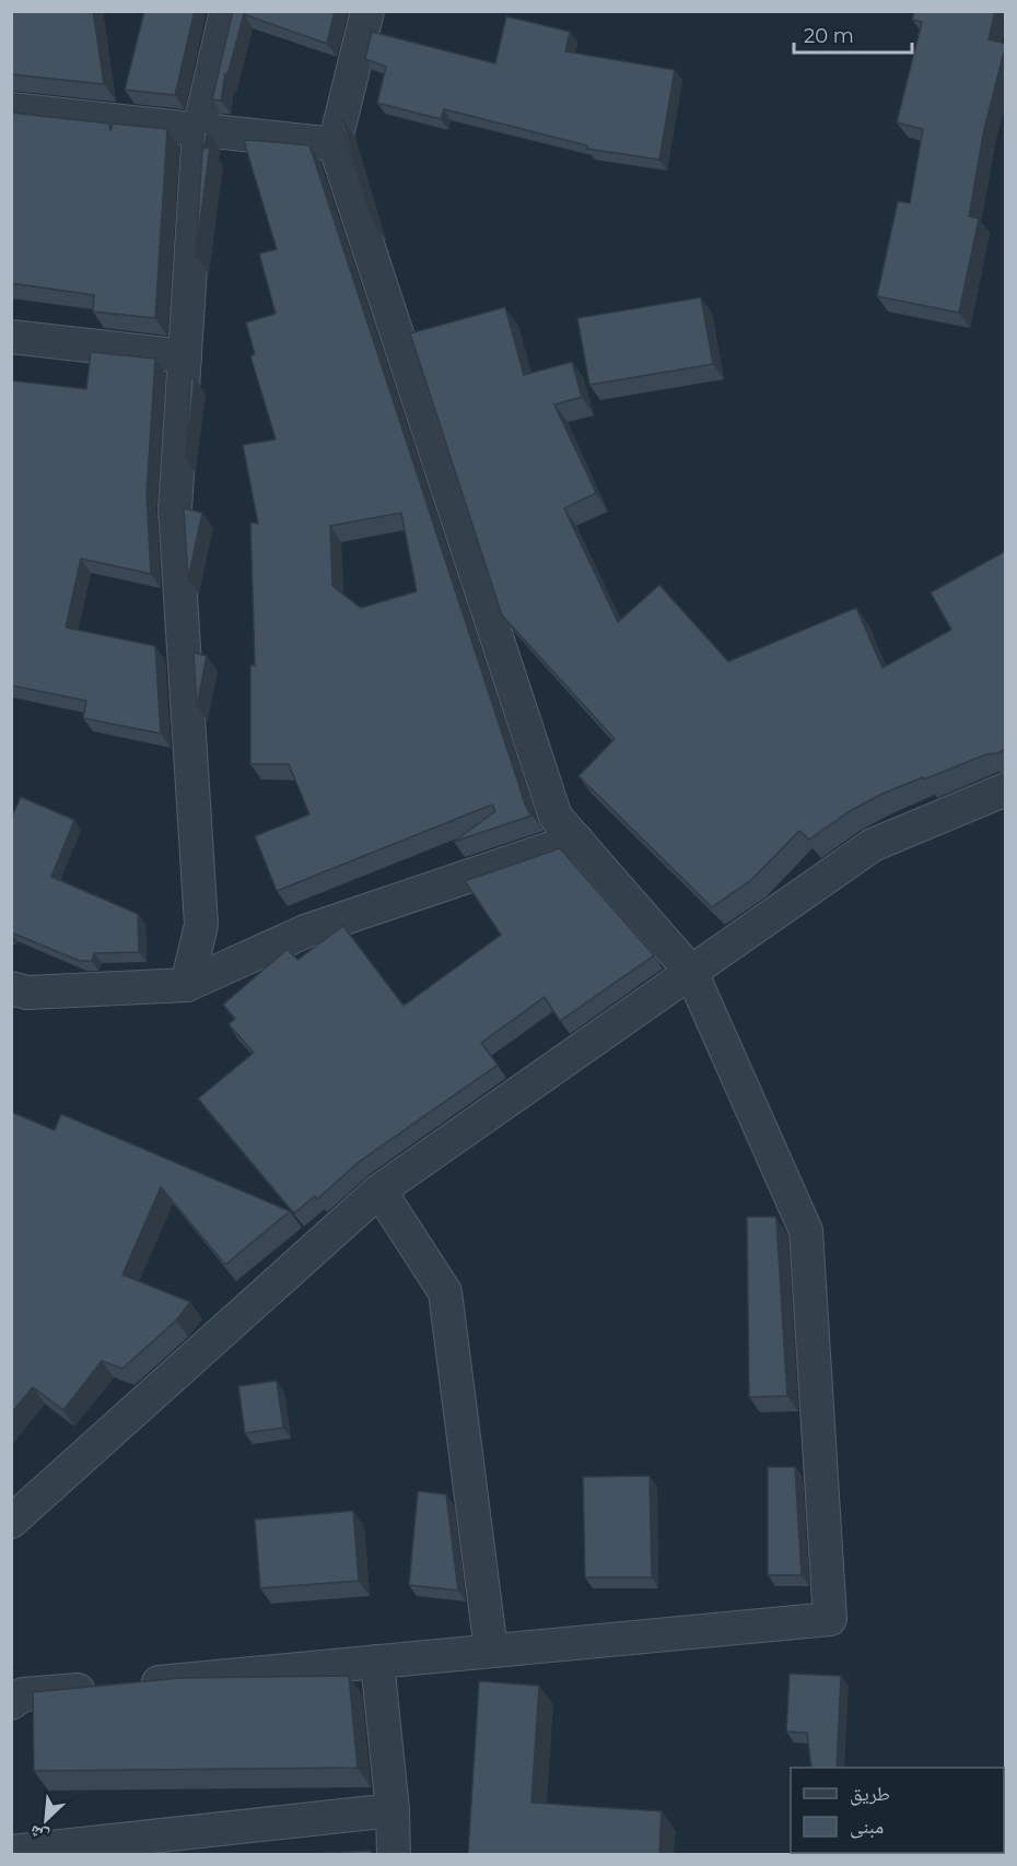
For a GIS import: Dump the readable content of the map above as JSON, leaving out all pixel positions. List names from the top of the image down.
{
  "legend": ["طريق", "مبنى"],
  "scale_bar": "20 m",
  "north": "bottom left"
}
